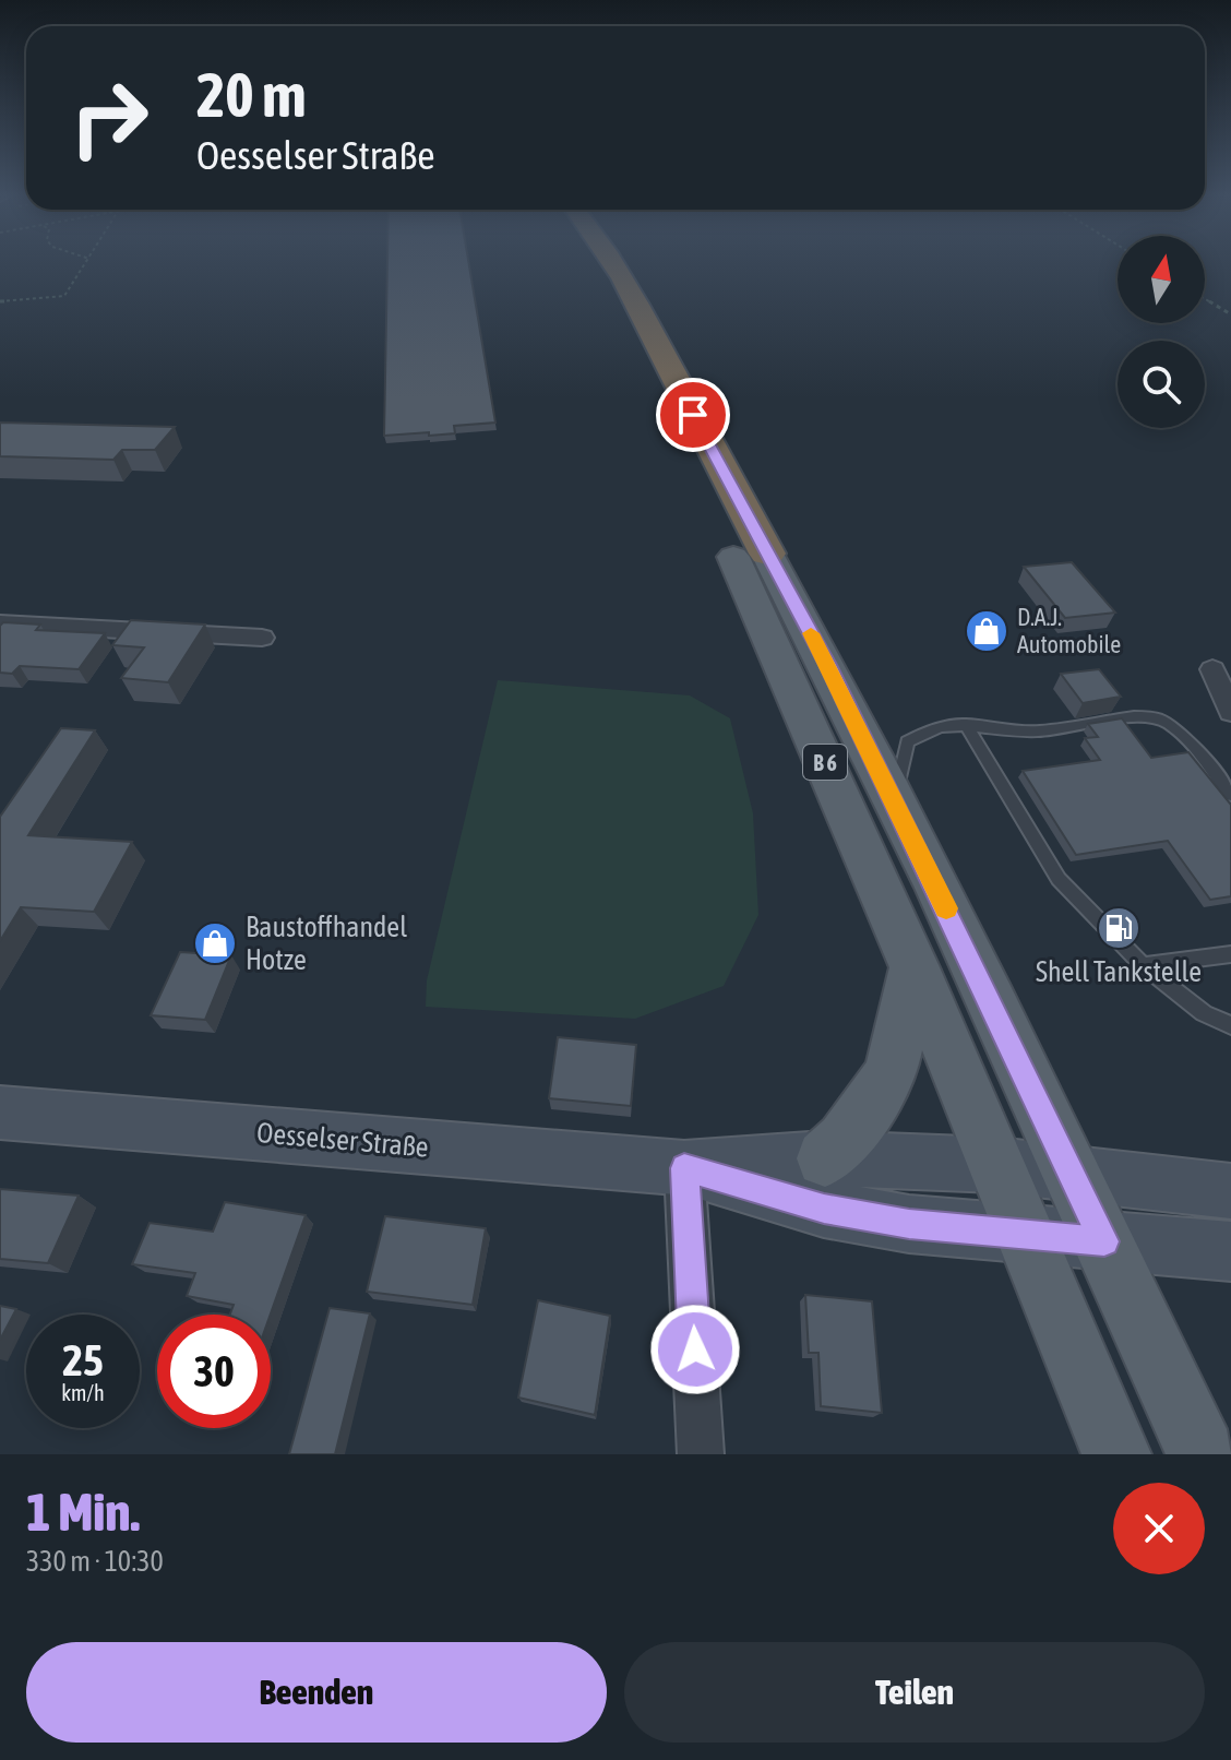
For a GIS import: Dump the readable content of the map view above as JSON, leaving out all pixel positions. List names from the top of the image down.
{
  "streets": {
    "highway": ["B 6"],
    "street": ["Oesselser Straße"]
  },
  "crossings": [
    ["B 6", "Oesselser Straße"]
  ],
  "places": {
    "shop": ["D.A.J. Automobile", "Baustoffhandel Hotze"],
    "fuel station": ["Shell Tankstelle"]
  },
  "north": "top",
  "page": {
    "turn": ["20 m", "Oesselser Straße"],
    "speed": "25 km/h",
    "limit": "30",
    "heading": ["1 Min.", "330 m · 10:30"],
    "buttons": ["Beenden", "Teilen"]
  }
}
